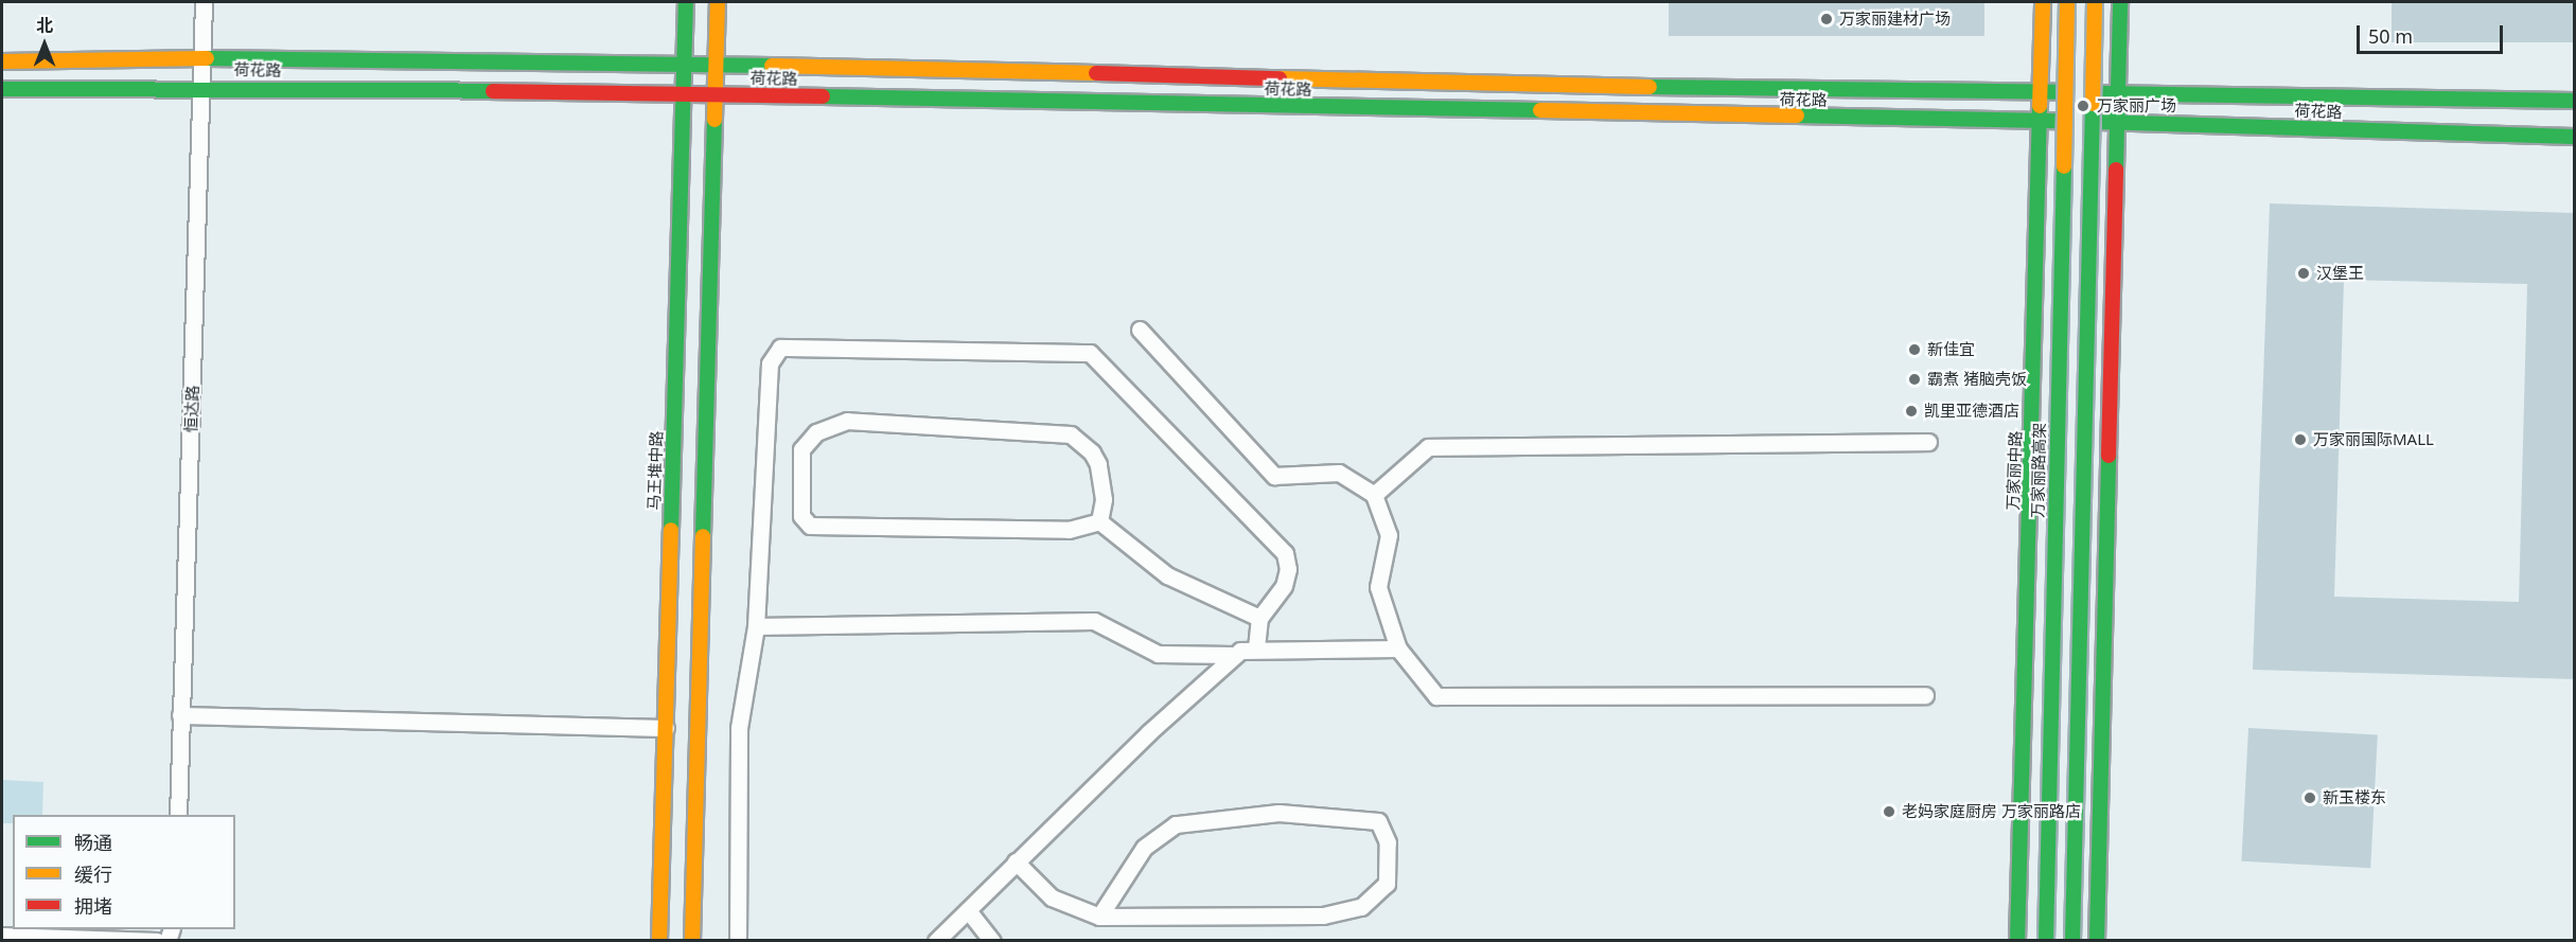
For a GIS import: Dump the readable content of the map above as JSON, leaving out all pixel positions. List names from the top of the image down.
{
  "streets": {
    "main road": [
      "荷花路",
      "马王堆中路",
      "万家丽中路",
      "万家丽路高架"
    ],
    "street": ["恒达路"]
  },
  "crossings": [
    ["荷花路", "恒达路"],
    ["荷花路", "马王堆中路"],
    ["荷花路", "万家丽中路"]
  ],
  "places": [
    "万家丽建材广场",
    "万家丽广场",
    "汉堡王",
    "新佳宜",
    "霸煮 猪脑壳饭",
    "凯里亚德酒店",
    "万家丽国际MALL",
    "新玉楼东",
    "老妈家庭厨房 万家丽路店"
  ],
  "legend": ["畅通", "缓行", "拥堵"],
  "scale_bar": "50 m",
  "north": "top"
}
